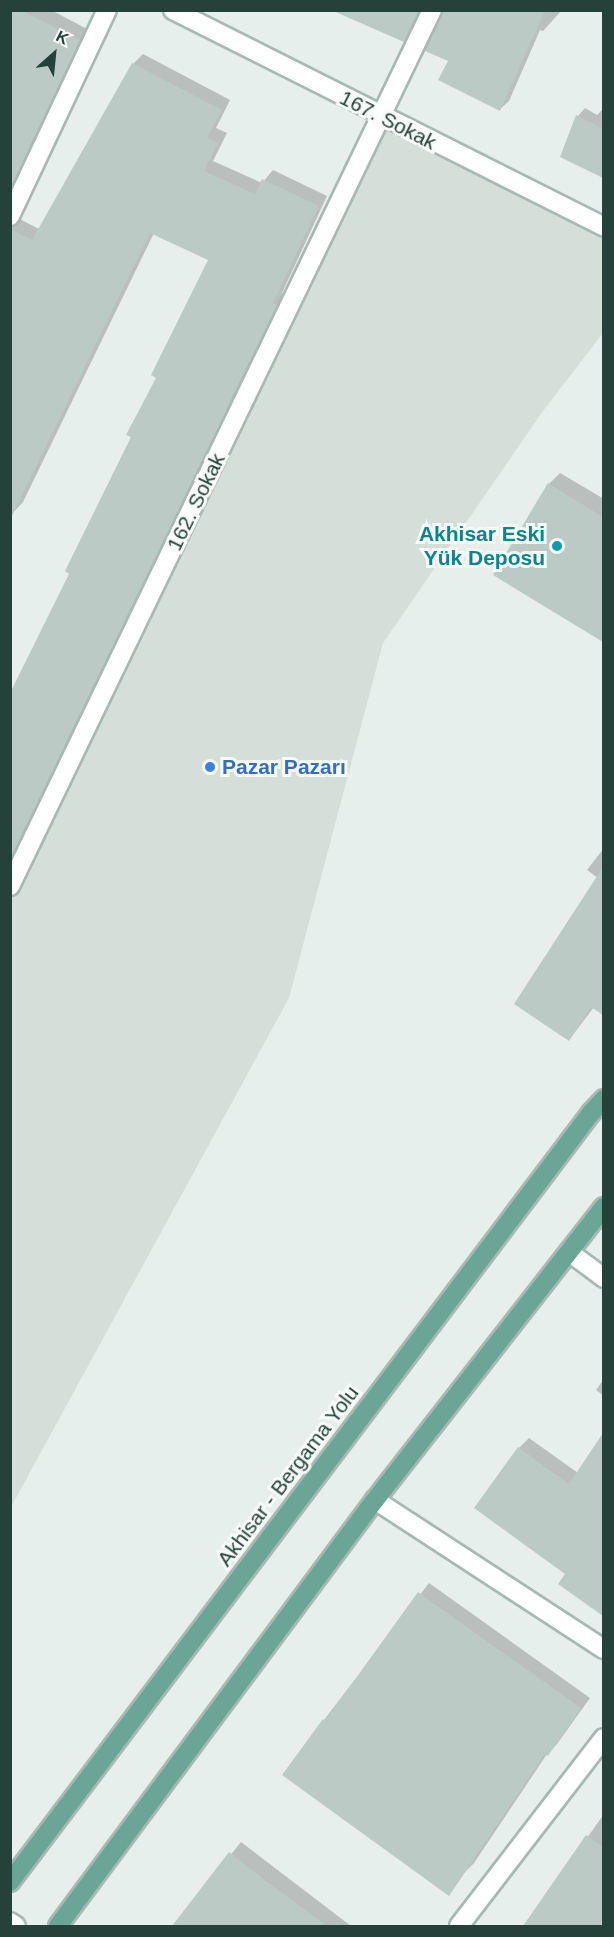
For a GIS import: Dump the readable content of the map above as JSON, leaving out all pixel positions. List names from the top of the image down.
{
  "streets": {
    "main road": ["Akhisar - Bergama Yolu"],
    "street": ["167. Sokak", "162. Sokak"]
  },
  "crossings": [
    ["167. Sokak", "162. Sokak"]
  ],
  "places": ["Akhisar Eski Yük Deposu", "Pazar Pazarı"],
  "north": "top right"
}
